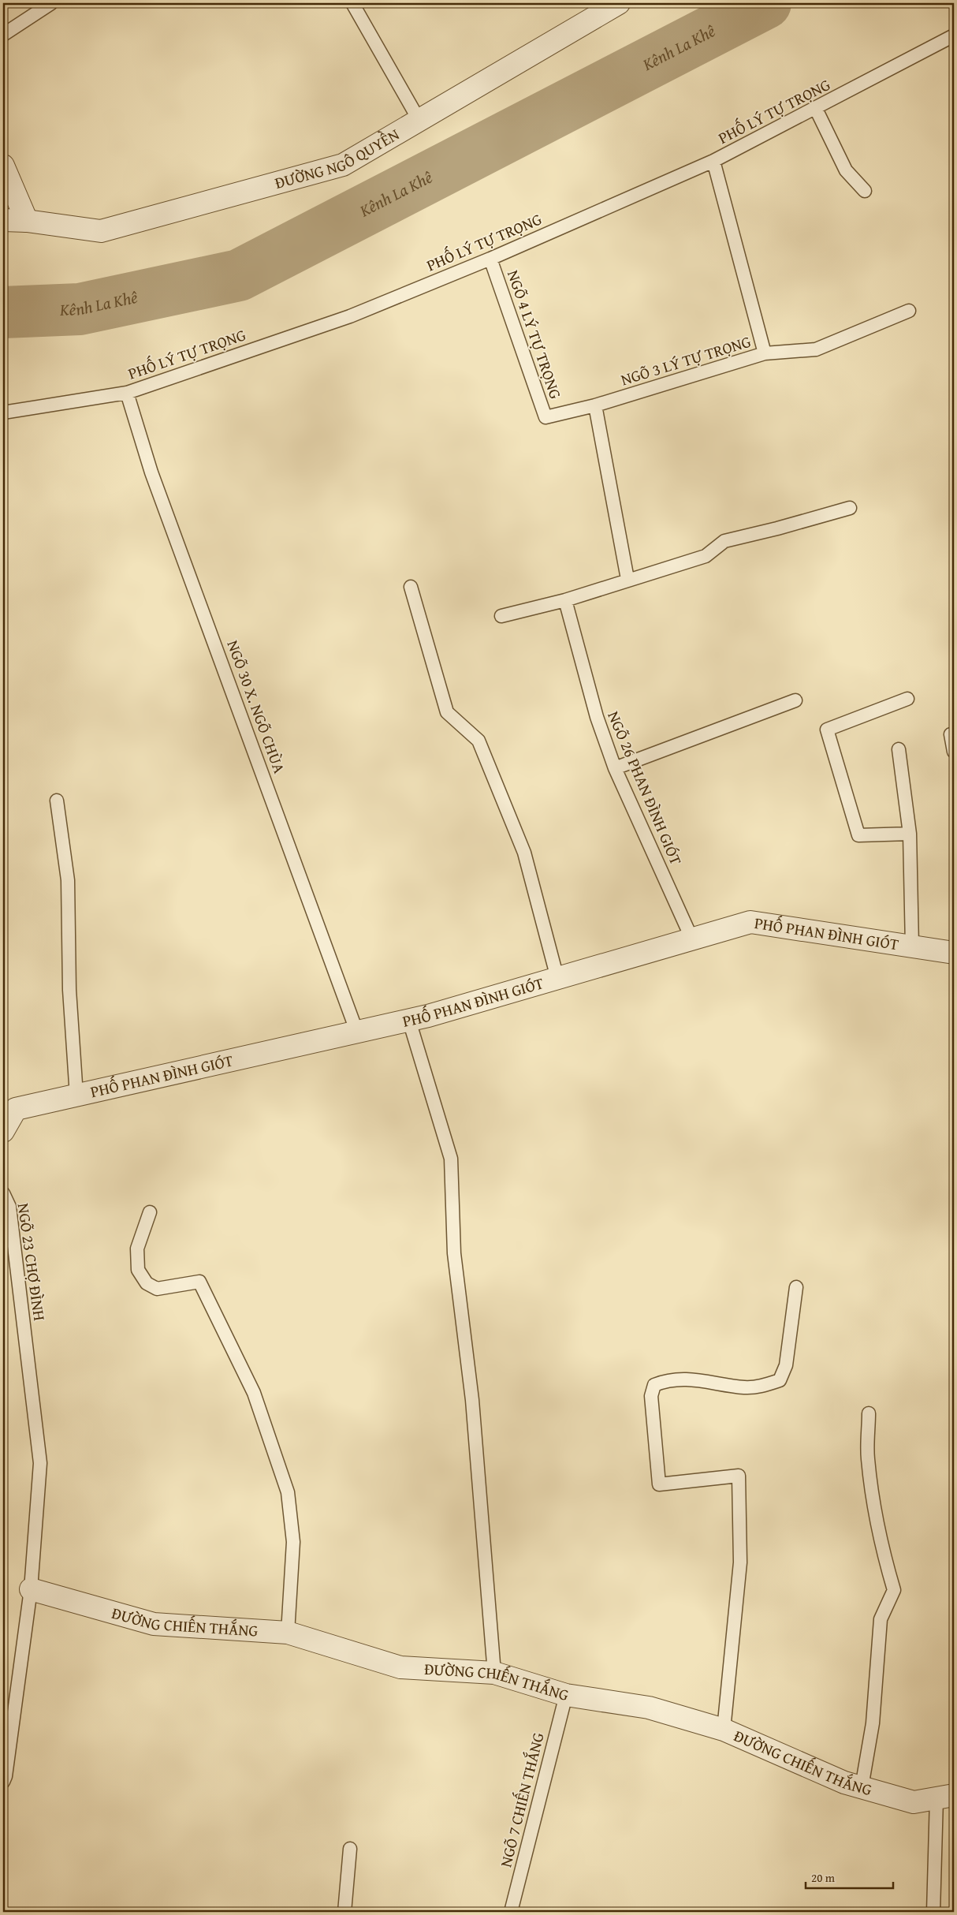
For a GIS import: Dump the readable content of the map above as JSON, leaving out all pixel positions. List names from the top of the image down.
{
  "streets": {
    "street": ["ĐƯỜNG NGÔ QUYỀN", "PHỐ PHAN ĐÌNH GIÓT", "ĐƯỜNG CHIẾN THẮNG"],
    "lane": [
      "PHỐ LÝ TỰ TRỌNG",
      "NGÕ 4 LÝ TỰ TRỌNG",
      "NGÕ 3 LÝ TỰ TRỌNG",
      "NGÕ 30 X. NGÕ CHÙA",
      "NGÕ 26 PHAN ĐÌNH GIÓT",
      "NGÕ 23 CHỢ ĐÌNH",
      "NGÕ 7 CHIẾN THẮNG"
    ]
  },
  "crossings": [
    ["PHỐ LÝ TỰ TRỌNG", "NGÕ 4 LÝ TỰ TRỌNG"],
    ["PHỐ LÝ TỰ TRỌNG", "NGÕ 3 LÝ TỰ TRỌNG"],
    ["PHỐ LÝ TỰ TRỌNG", "NGÕ 30 X. NGÕ CHÙA"],
    ["NGÕ 4 LÝ TỰ TRỌNG", "NGÕ 3 LÝ TỰ TRỌNG"],
    ["NGÕ 30 X. NGÕ CHÙA", "PHỐ PHAN ĐÌNH GIÓT"],
    ["NGÕ 26 PHAN ĐÌNH GIÓT", "PHỐ PHAN ĐÌNH GIÓT"],
    ["NGÕ 23 CHỢ ĐÌNH", "ĐƯỜNG CHIẾN THẮNG"],
    ["ĐƯỜNG CHIẾN THẮNG", "NGÕ 7 CHIẾN THẮNG"]
  ],
  "water": ["Kênh La Khê"],
  "scale_bar": "20 m"
}
